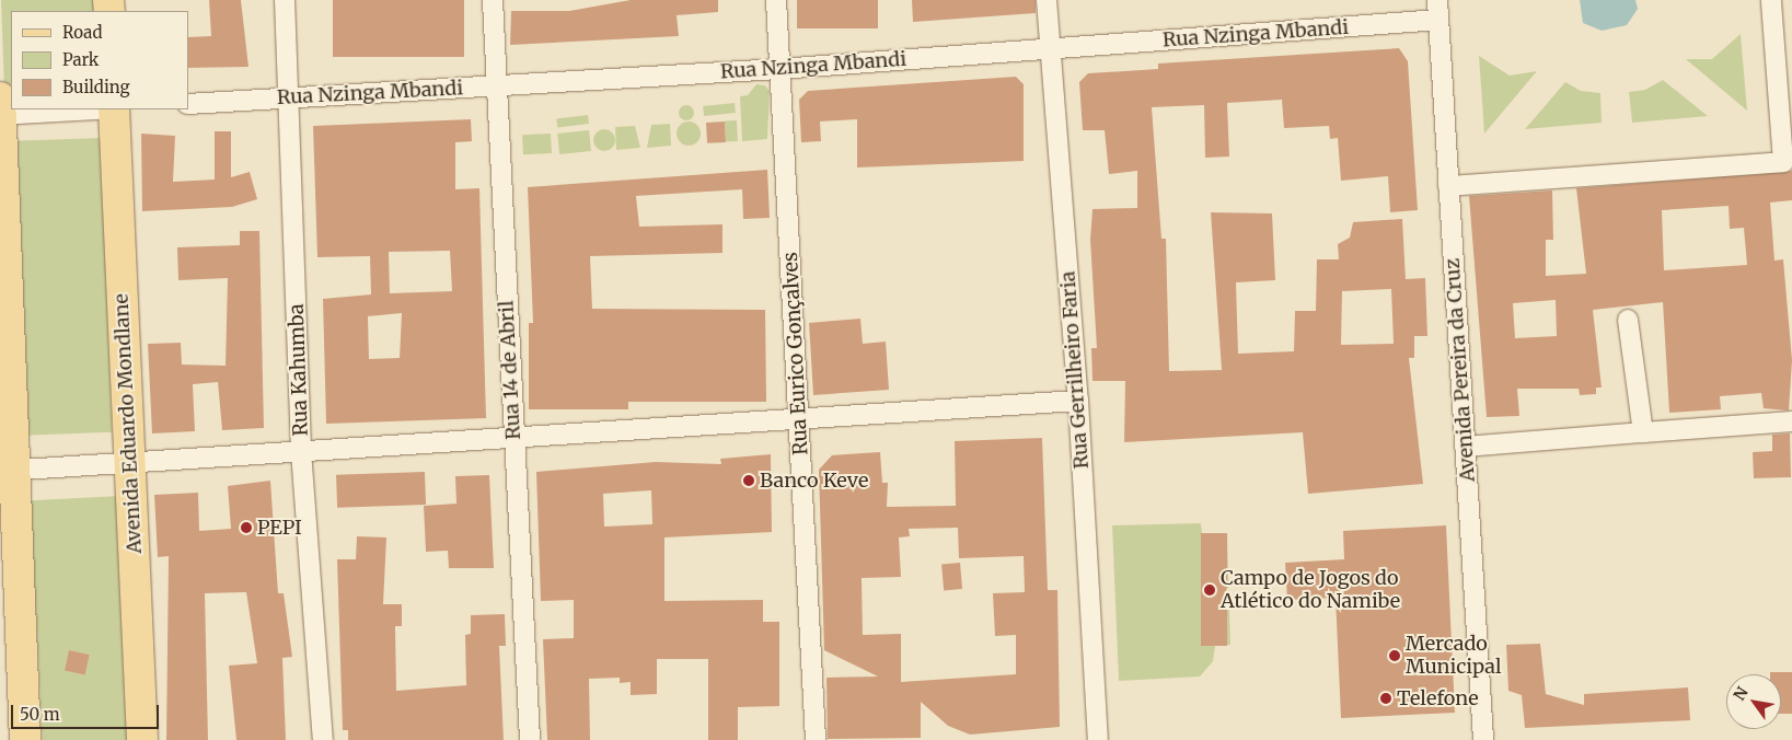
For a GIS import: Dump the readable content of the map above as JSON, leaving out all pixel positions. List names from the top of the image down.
{
  "streets": {
    "main road": ["Avenida Eduardo Mondlane"],
    "street": [
      "Rua Nzinga Mbandi",
      "Rua Eurico Gonçalves",
      "Rua Kahumba",
      "Rua 14 de Abril",
      "Rua Gerrilheiro Faria",
      "Avenida Pereira da Cruz"
    ]
  },
  "crossings": [
    ["Rua Nzinga Mbandi", "Rua Eurico Gonçalves"],
    ["Rua Nzinga Mbandi", "Rua Kahumba"],
    ["Rua Nzinga Mbandi", "Rua 14 de Abril"],
    ["Rua Nzinga Mbandi", "Rua Gerrilheiro Faria"],
    ["Rua Nzinga Mbandi", "Avenida Pereira da Cruz"]
  ],
  "places": [
    "Banco Keve",
    "PEPI",
    "Campo de Jogos do Atlético do Namibe",
    "Mercado Municipal",
    "Telefone"
  ],
  "legend": ["Road", "Park", "Building"],
  "scale_bar": "50 m",
  "north": "top left"
}
